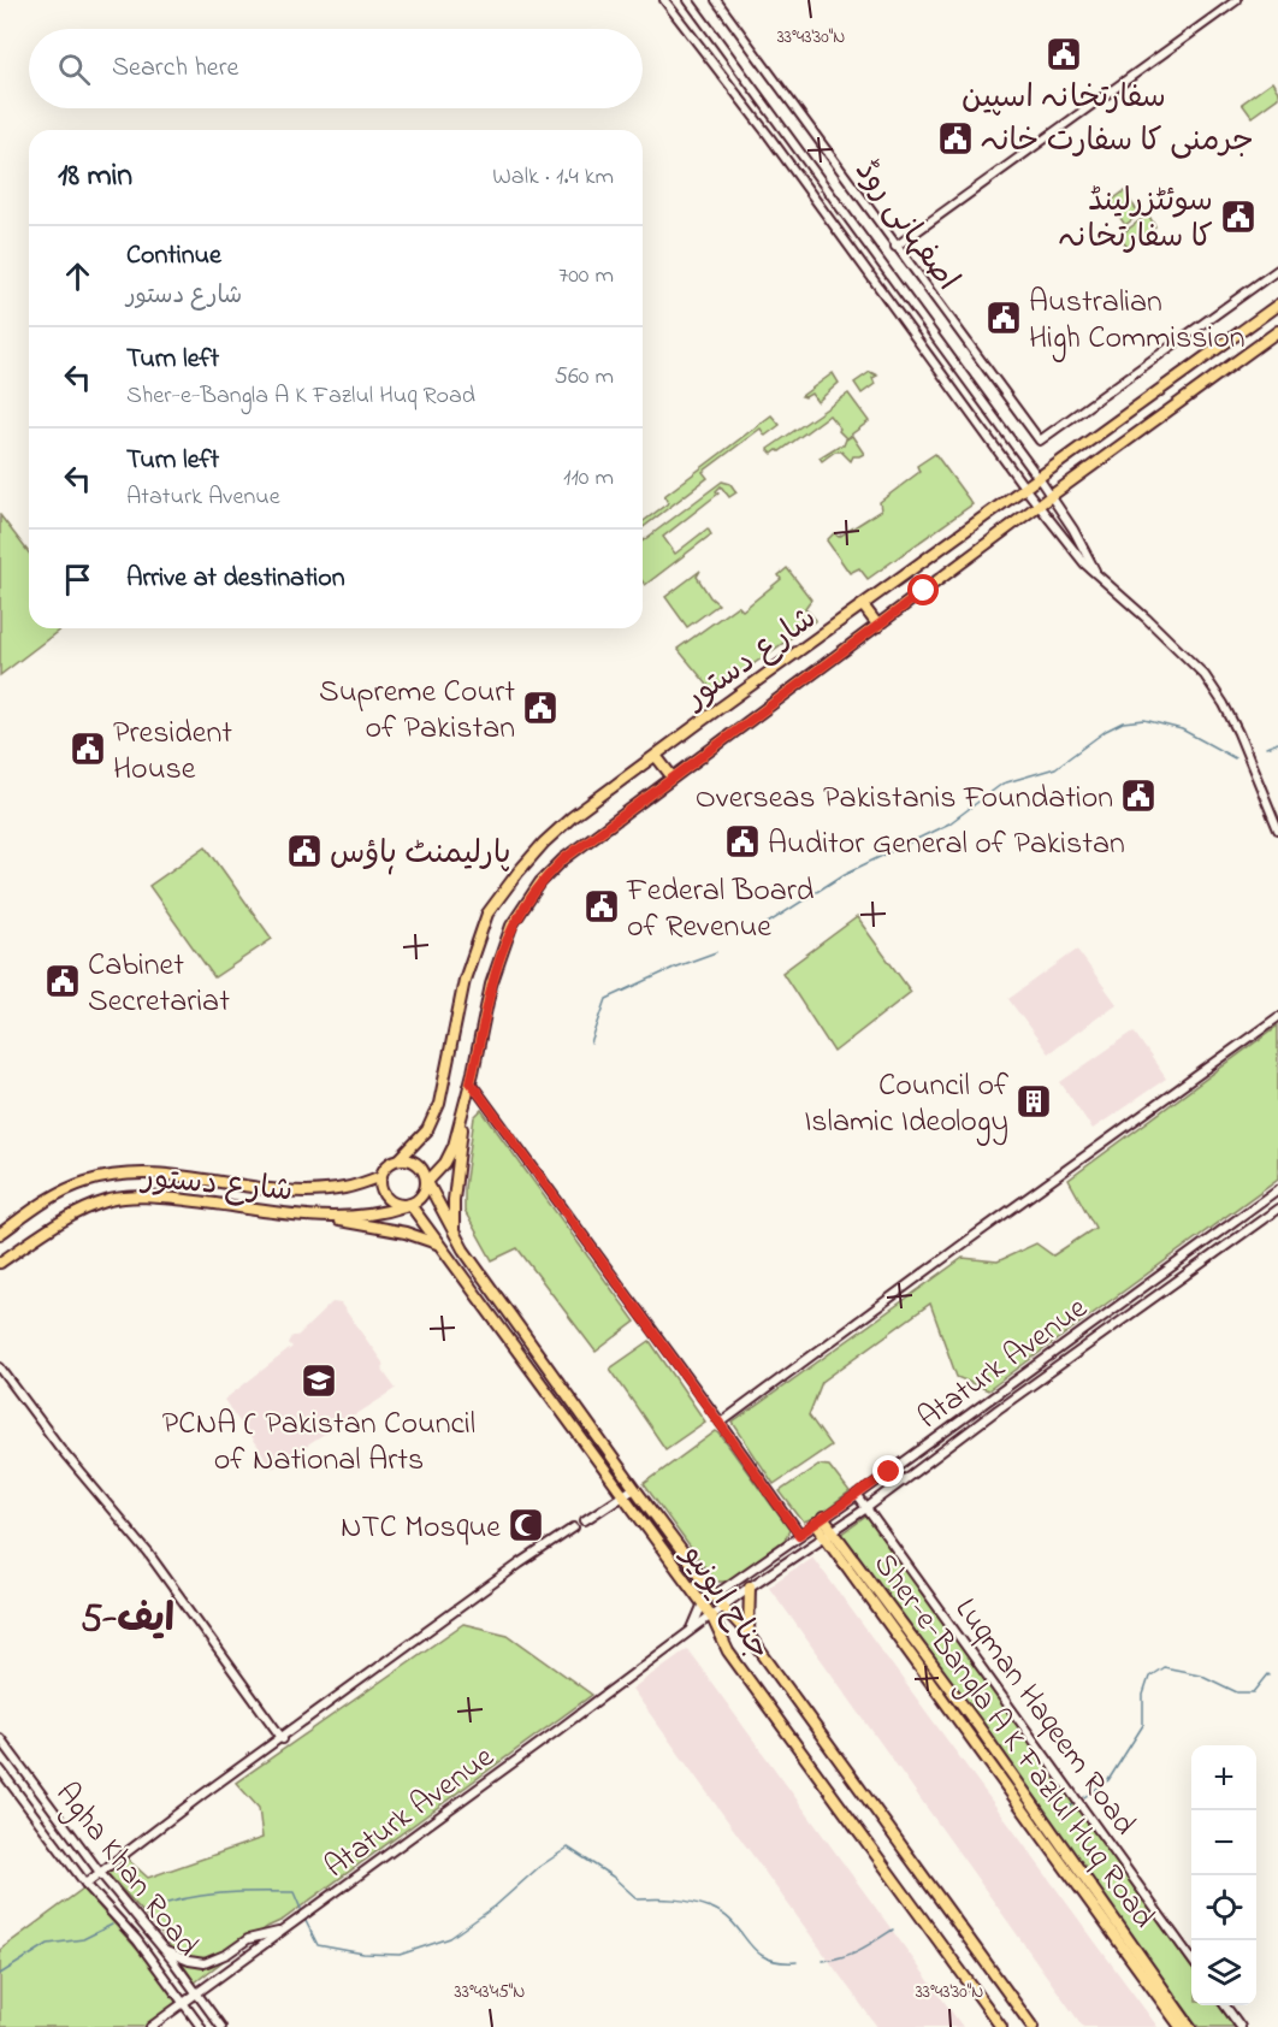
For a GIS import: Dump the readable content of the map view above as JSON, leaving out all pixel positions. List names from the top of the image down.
{
  "streets": {
    "main road": ["شارع دستور", "جناح ایونیو", "Sher-e-Bangla A K Fazlul Huq Road"],
    "street": [
      "اصفہانی روڈ",
      "Ataturk Avenue",
      "Luqman Haqeem Road",
      "Agha Khan Road"
    ]
  },
  "crossings": [
    ["شارع دستور", "جناح ایونیو"],
    ["Ataturk Avenue", "جناح ایونیو"],
    ["Ataturk Avenue", "Luqman Haqeem Road"],
    ["Ataturk Avenue", "Sher-e-Bangla A K Fazlul Huq Road"],
    ["Ataturk Avenue", "Agha Khan Road"]
  ],
  "districts": ["ایف-5"],
  "places": {
    "public building": [
      "سفارتخانہ اسپین",
      "جرمنی کا سفارت خانہ",
      "سوئٹزرلینڈ کا سفارتخانہ",
      "Australian High Commission",
      "Supreme Court of Pakistan",
      "President House",
      "Overseas Pakistanis Foundation",
      "Auditor General of Pakistan",
      "پارلیمنٹ ہاؤس",
      "Federal Board of Revenue",
      "Cabinet Secretariat"
    ],
    "building": ["Council of Islamic Ideology"],
    "school or university": ["PCNA ( Pakistan Council of National Arts"],
    "mosque": ["NTC Mosque"]
  },
  "page": {
    "search": "Search here",
    "heading": ["18 min", "Walk · 1.4 km"],
    "list": [
      ["Continue", "شارع دستور", "700 m"],
      ["Turn left", "Sher-e-Bangla A K Fazlul Huq Road", "560 m"],
      ["Turn left", "Ataturk Avenue", "110 m"],
      "Arrive at destination"
    ],
    "map_buttons": ["+", "−"]
  },
  "coordinates": ["33°43'30\"N", "33°43'45\"N"]
}
